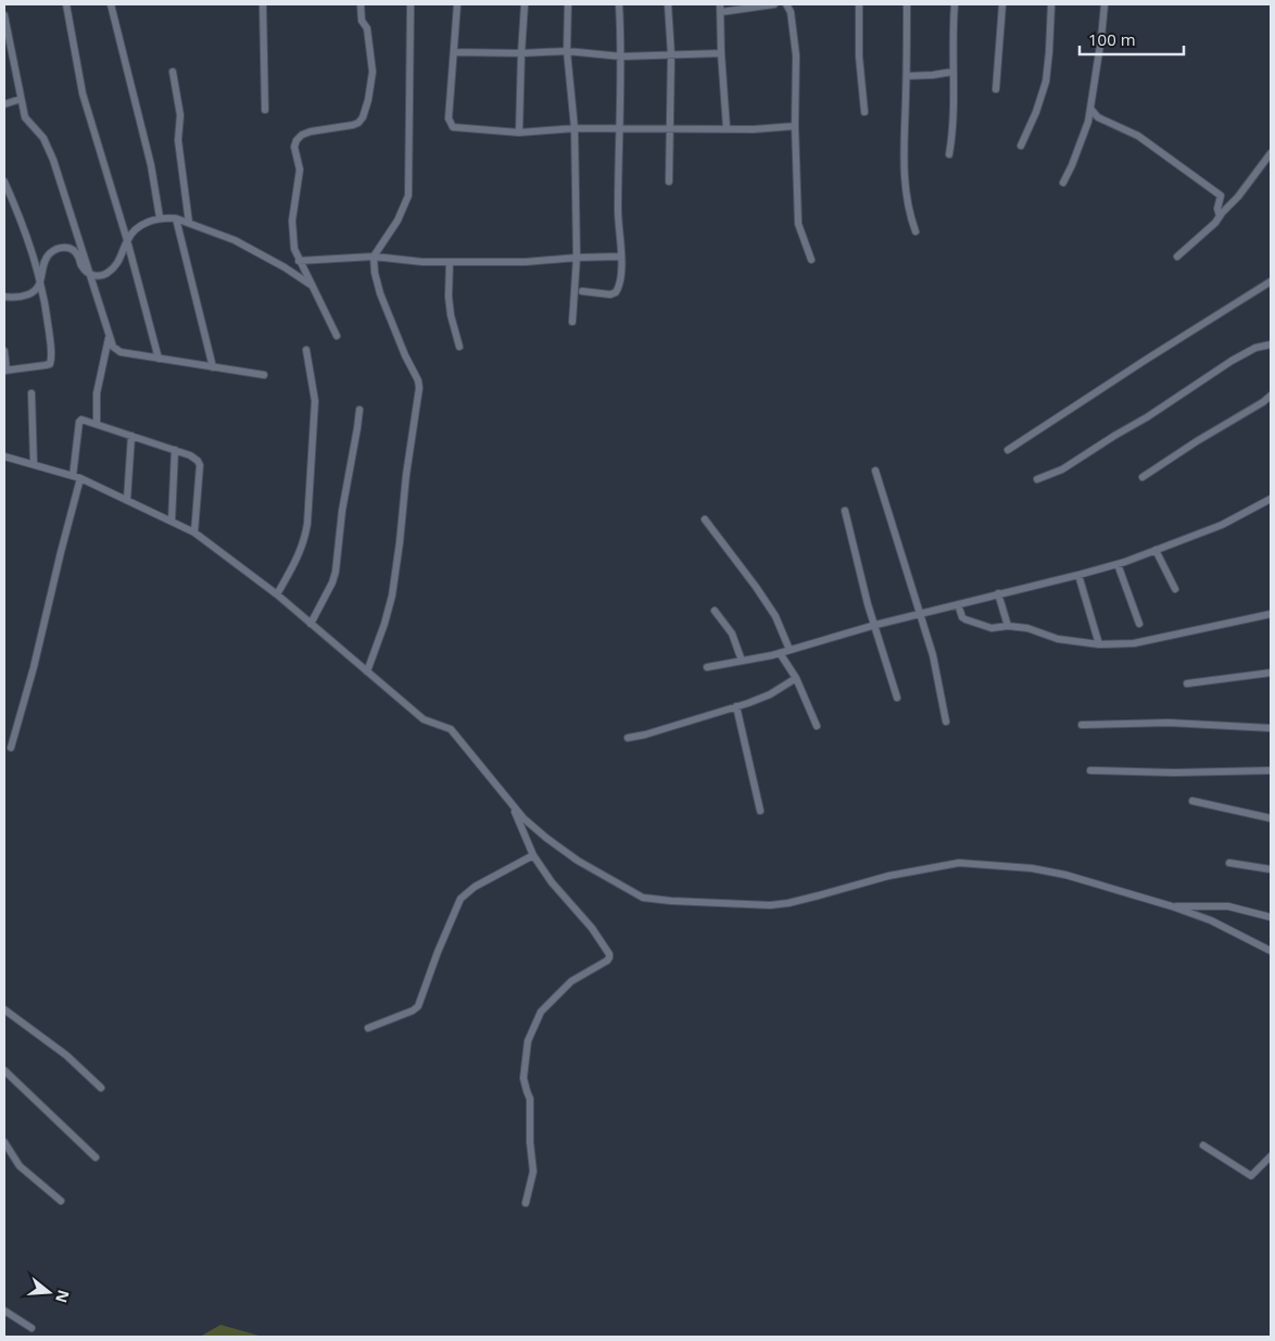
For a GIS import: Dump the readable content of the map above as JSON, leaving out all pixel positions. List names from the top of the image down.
{
  "scale_bar": "100 m",
  "north": "right"
}
